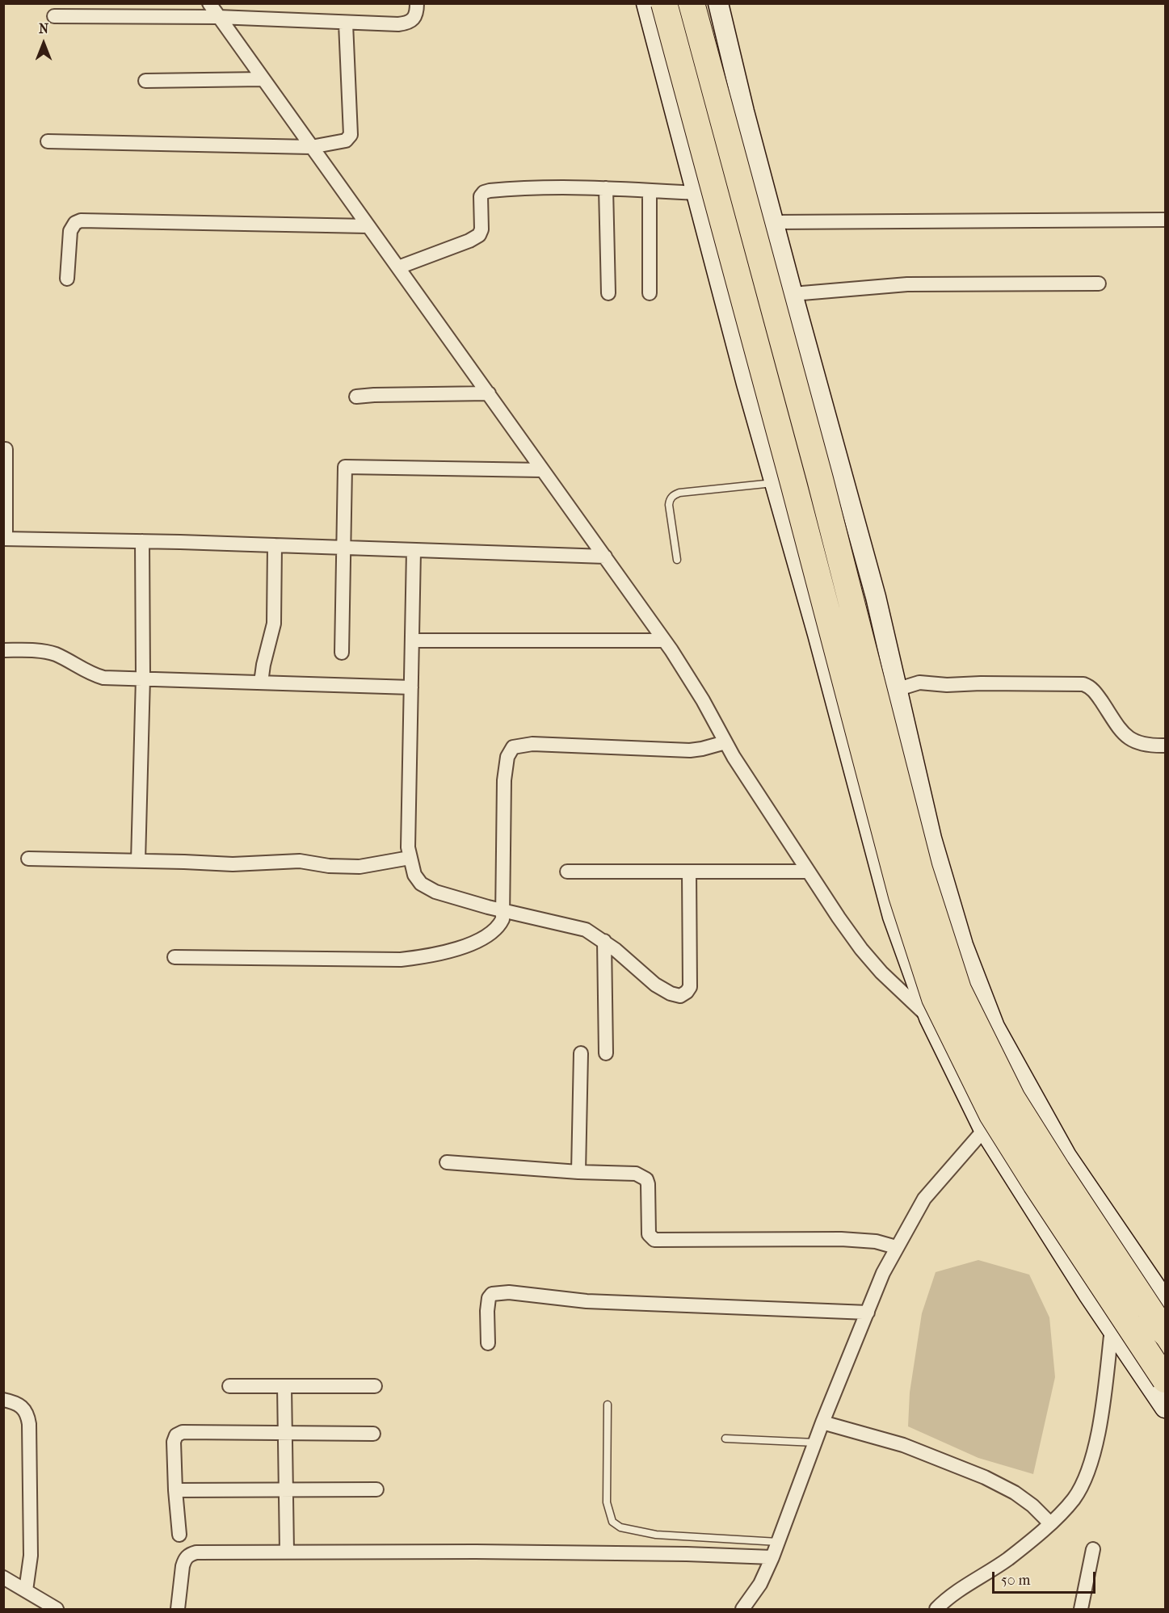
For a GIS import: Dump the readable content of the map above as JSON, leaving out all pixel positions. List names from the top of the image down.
{
  "scale_bar": "50 m",
  "north": "top"
}
